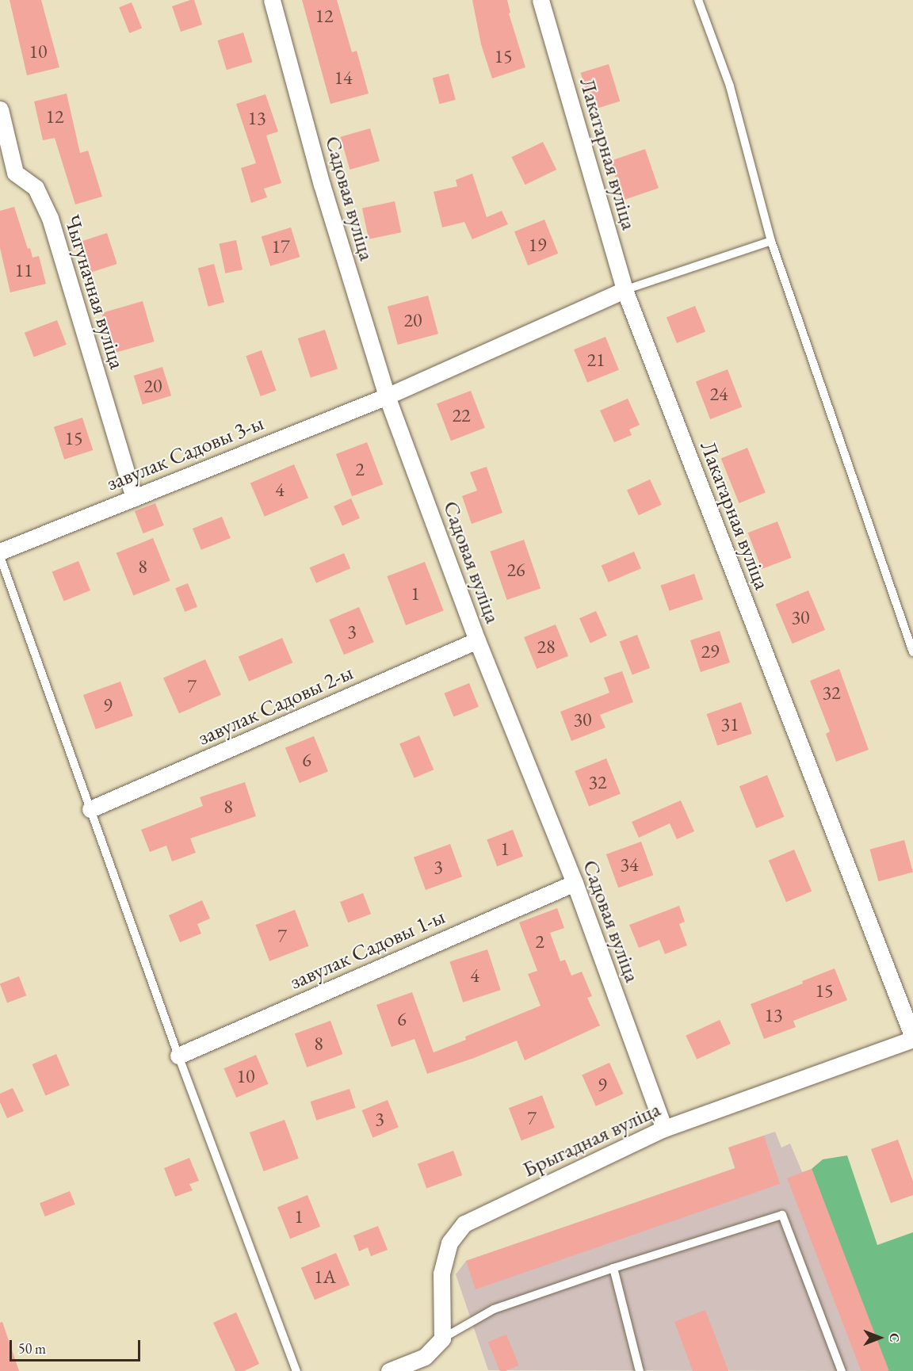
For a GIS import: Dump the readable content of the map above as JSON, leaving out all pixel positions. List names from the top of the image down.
{
  "streets": {
    "street": [
      "Лакатарная вуліца",
      "Садовая вуліца",
      "Чыгуначная вуліца",
      "завулак Садовы 3-ы",
      "завулак Садовы 2-ы",
      "завулак Садовы 1-ы",
      "Брыгадная вуліца"
    ]
  },
  "crossings": [
    ["Лакатарная вуліца", "завулак Садовы 3-ы"],
    ["Лакатарная вуліца", "Брыгадная вуліца"],
    ["Садовая вуліца", "завулак Садовы 3-ы"],
    ["Садовая вуліца", "завулак Садовы 2-ы"],
    ["Садовая вуліца", "завулак Садовы 1-ы"],
    ["Садовая вуліца", "Брыгадная вуліца"],
    ["Чыгуначная вуліца", "завулак Садовы 3-ы"]
  ],
  "house_numbers": [
    "12",
    "10",
    "15",
    "14",
    "12",
    "13",
    "19",
    "17",
    "11",
    "20",
    "21",
    "20",
    "24",
    "22",
    "15",
    "2",
    "4",
    "8",
    "26",
    "1",
    "30",
    "3",
    "28",
    "29",
    "7",
    "32",
    "9",
    "30",
    "31",
    "6",
    "32",
    "8",
    "1",
    "34",
    "3",
    "7",
    "2",
    "4",
    "15",
    "13",
    "6",
    "8",
    "10",
    "9",
    "7",
    "3",
    "1",
    "1A"
  ],
  "scale_bar": "50 m",
  "north": "right"
}
